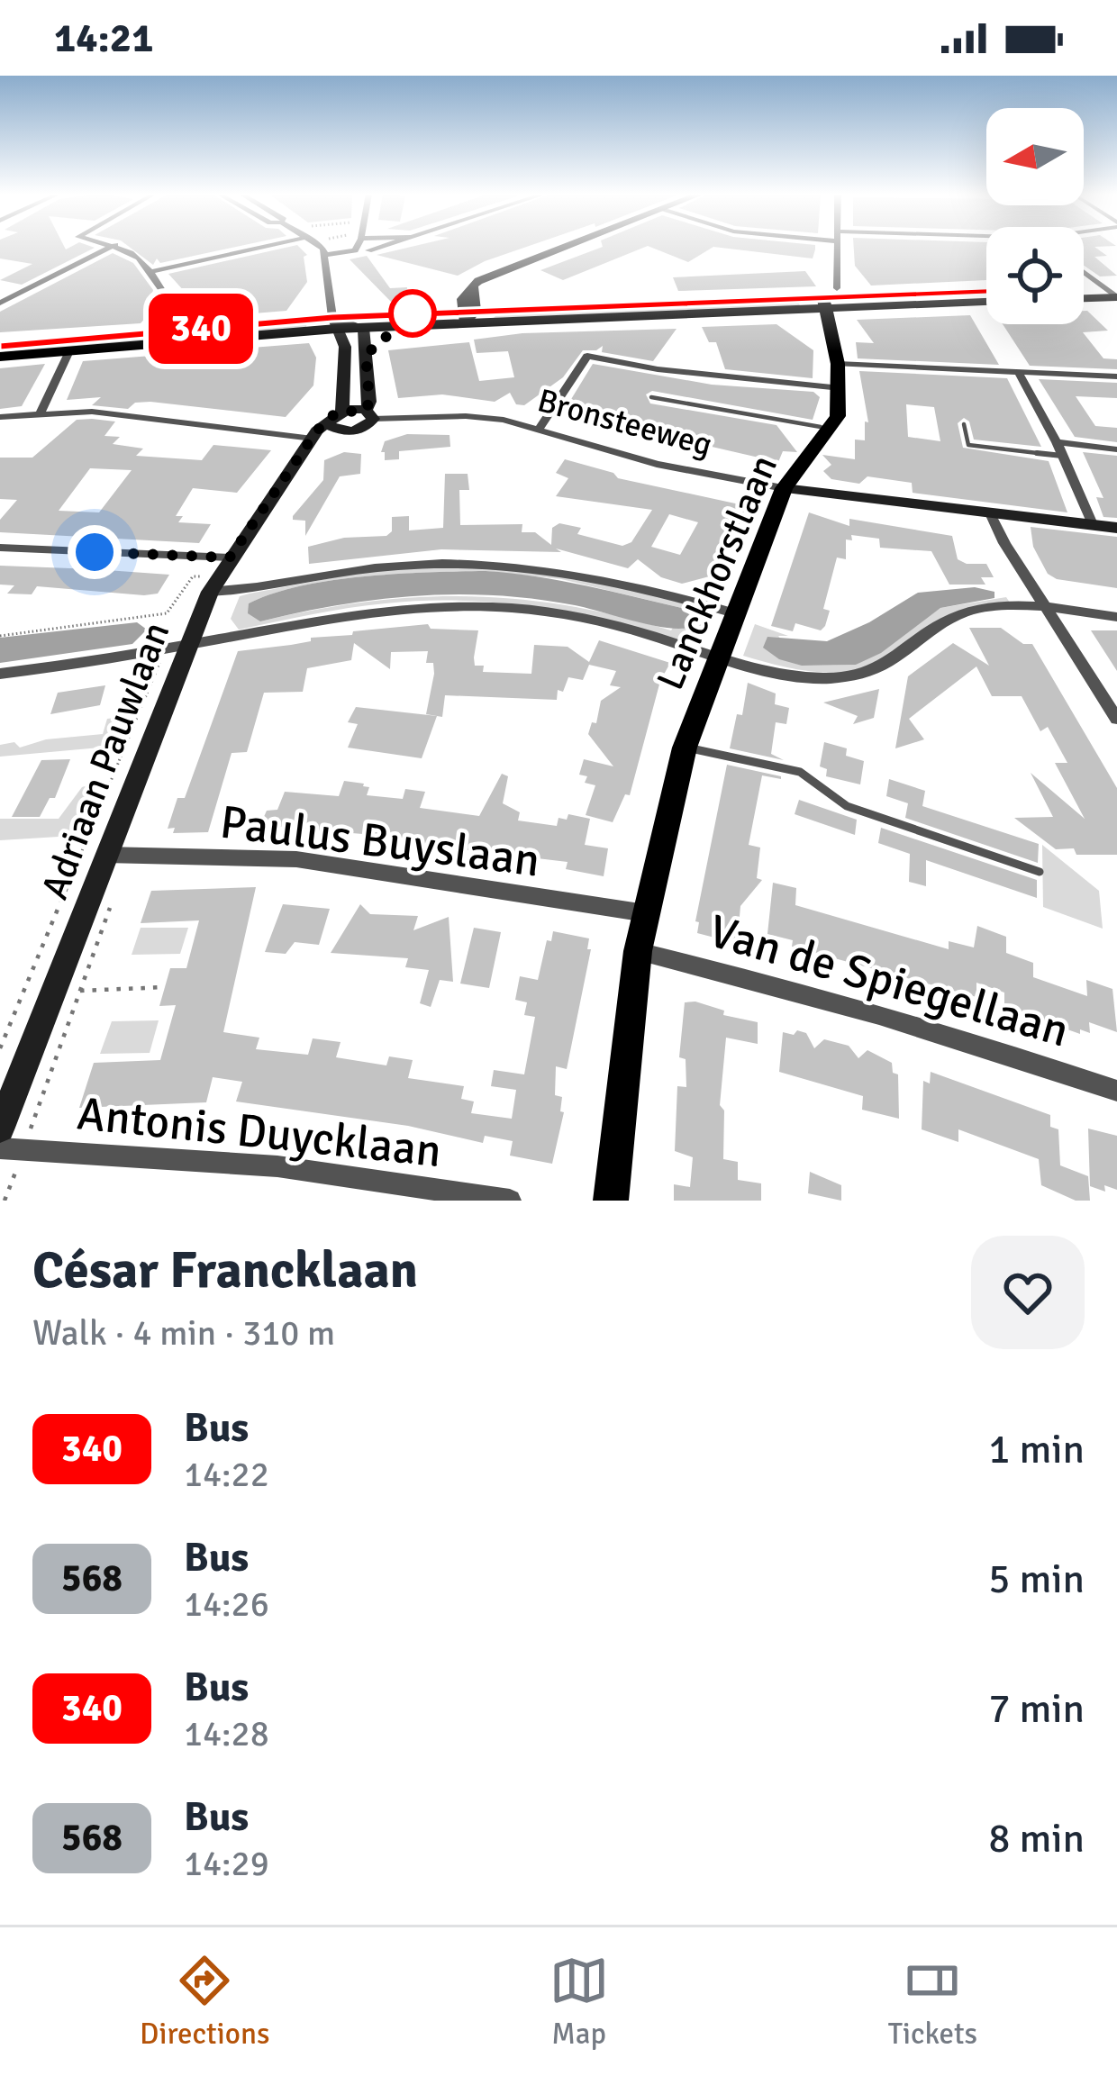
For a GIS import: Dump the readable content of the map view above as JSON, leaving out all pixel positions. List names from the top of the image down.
{
  "streets": {
    "main road": ["Lanckhorstlaan"],
    "street": [
      "Bronsteeweg",
      "Adriaan Pauwlaan",
      "Paulus Buyslaan",
      "Van de Spiegellaan",
      "Antonis Duycklaan"
    ]
  },
  "crossings": [
    ["Bronsteeweg", "Lanckhorstlaan"],
    ["Lanckhorstlaan", "Paulus Buyslaan"],
    ["Lanckhorstlaan", "Van de Spiegellaan"],
    ["Adriaan Pauwlaan", "Paulus Buyslaan"],
    ["Adriaan Pauwlaan", "Antonis Duycklaan"]
  ],
  "lines": ["bus line 340"],
  "north": "left",
  "page": {
    "status": "14:21",
    "on_map": "340",
    "heading": ["César Francklaan", "Walk · 4 min · 310 m"],
    "list": [
      {
        "mark": "340",
        "name": "Bus",
        "note": "14:22",
        "value": "1 min"
      },
      {
        "mark": "568",
        "name": "Bus",
        "note": "14:26",
        "value": "5 min"
      },
      {
        "mark": "340",
        "name": "Bus",
        "note": "14:28",
        "value": "7 min"
      },
      {
        "mark": "568",
        "name": "Bus",
        "note": "14:29",
        "value": "8 min"
      }
    ],
    "tabs": ["Directions", "Map", "Tickets"]
  }
}
